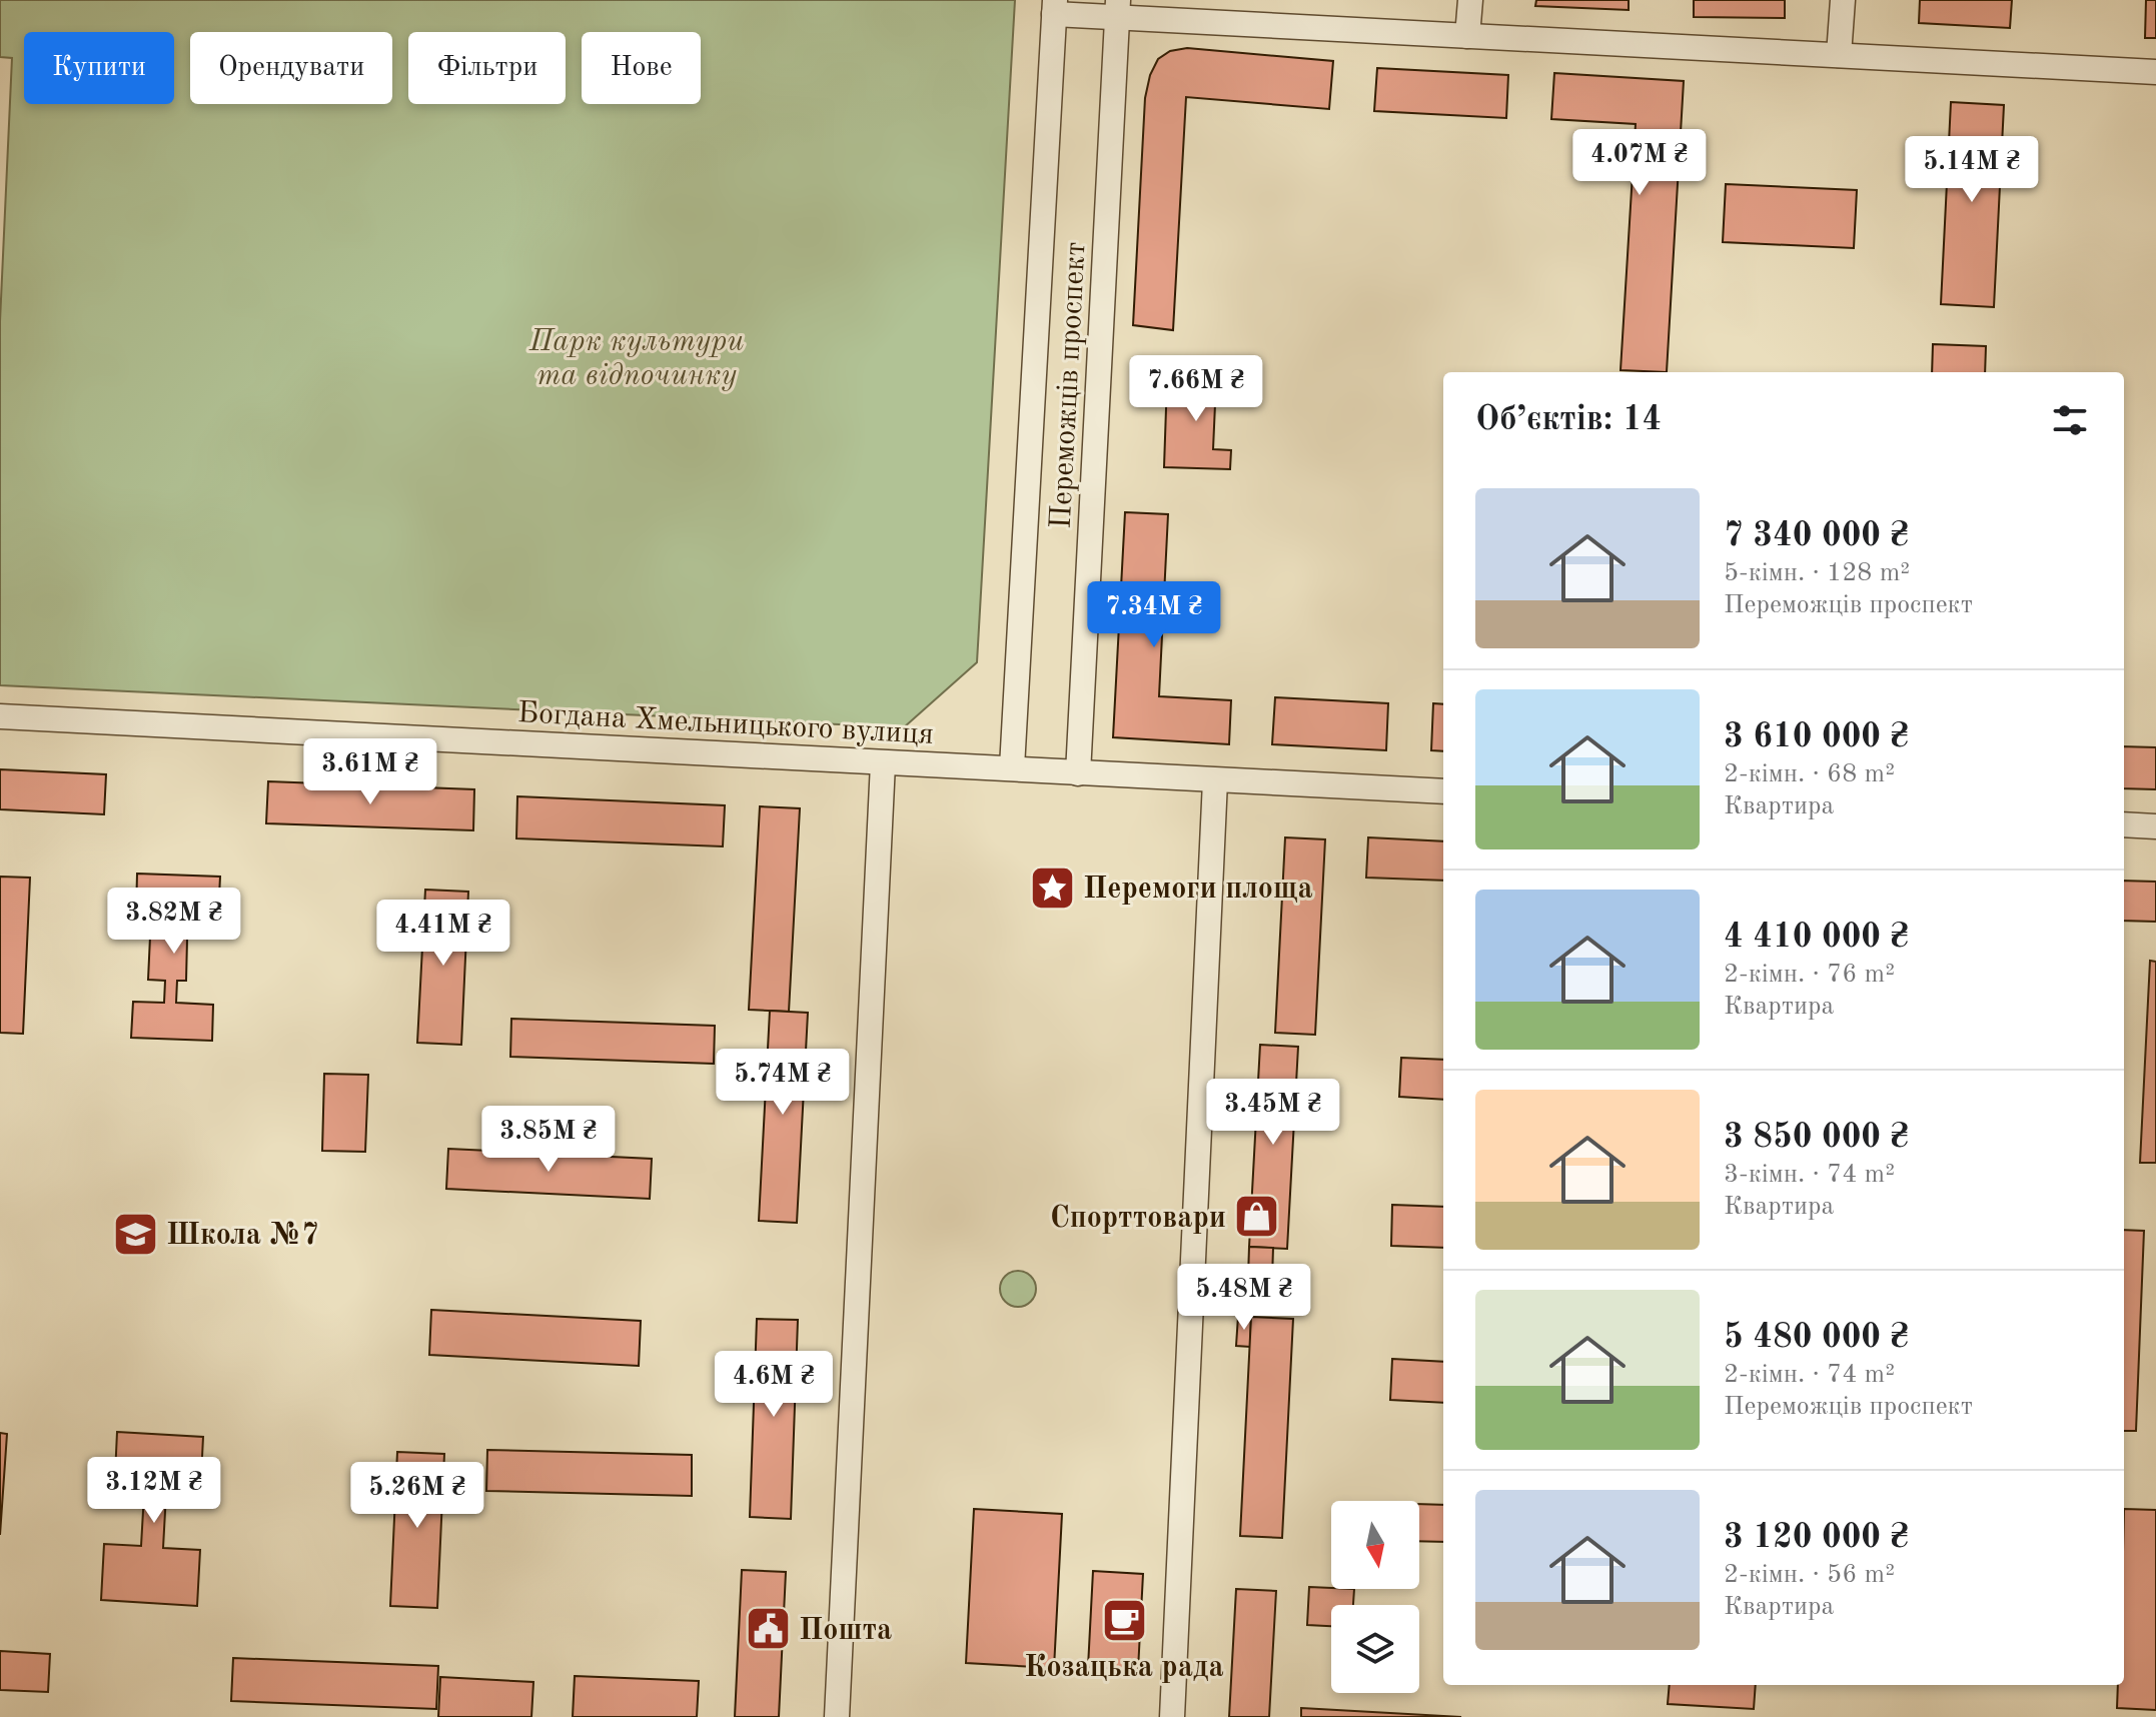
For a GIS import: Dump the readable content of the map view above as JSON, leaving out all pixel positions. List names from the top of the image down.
{
  "streets": {
    "street": ["Переможців проспект", "Богдана Хмельницького вулиця"]
  },
  "crossings": [
    ["Переможців проспект", "Богдана Хмельницького вулиця"]
  ],
  "parks": ["Парк культури та відпочинку"],
  "places": {
    "place": ["Перемоги площа"],
    "shop": ["Спорттовари"],
    "school or university": ["Школа №7"],
    "cafe": ["Козацька рада"],
    "public building": ["Пошта"]
  },
  "north": "bottom",
  "page": {
    "chip": [
      "Купити",
      "Орендувати",
      "Фільтри",
      "Нове"
    ],
    "price": [
      "4.07M ₴",
      "5.14M ₴",
      "7.66M ₴",
      "7.34M ₴",
      "3.61M ₴",
      "3.82M ₴",
      "4.41M ₴",
      "5.74M ₴",
      "3.45M ₴",
      "3.85M ₴",
      "5.48M ₴",
      "4.6M ₴",
      "3.12M ₴",
      "5.26M ₴"
    ],
    "heading": "Об’єктів: 14",
    "list": [
      {
        "name": "7 340 000 ₴",
        "note": "5-кімн. · 128 m² · Переможців проспект"
      },
      {
        "name": "3 610 000 ₴",
        "note": "2-кімн. · 68 m² · Квартира"
      },
      {
        "name": "4 410 000 ₴",
        "note": "2-кімн. · 76 m² · Квартира"
      },
      {
        "name": "3 850 000 ₴",
        "note": "3-кімн. · 74 m² · Квартира"
      },
      {
        "name": "5 480 000 ₴",
        "note": "2-кімн. · 74 m² · Переможців проспект"
      },
      {
        "name": "3 120 000 ₴",
        "note": "2-кімн. · 56 m² · Квартира"
      }
    ]
  }
}
